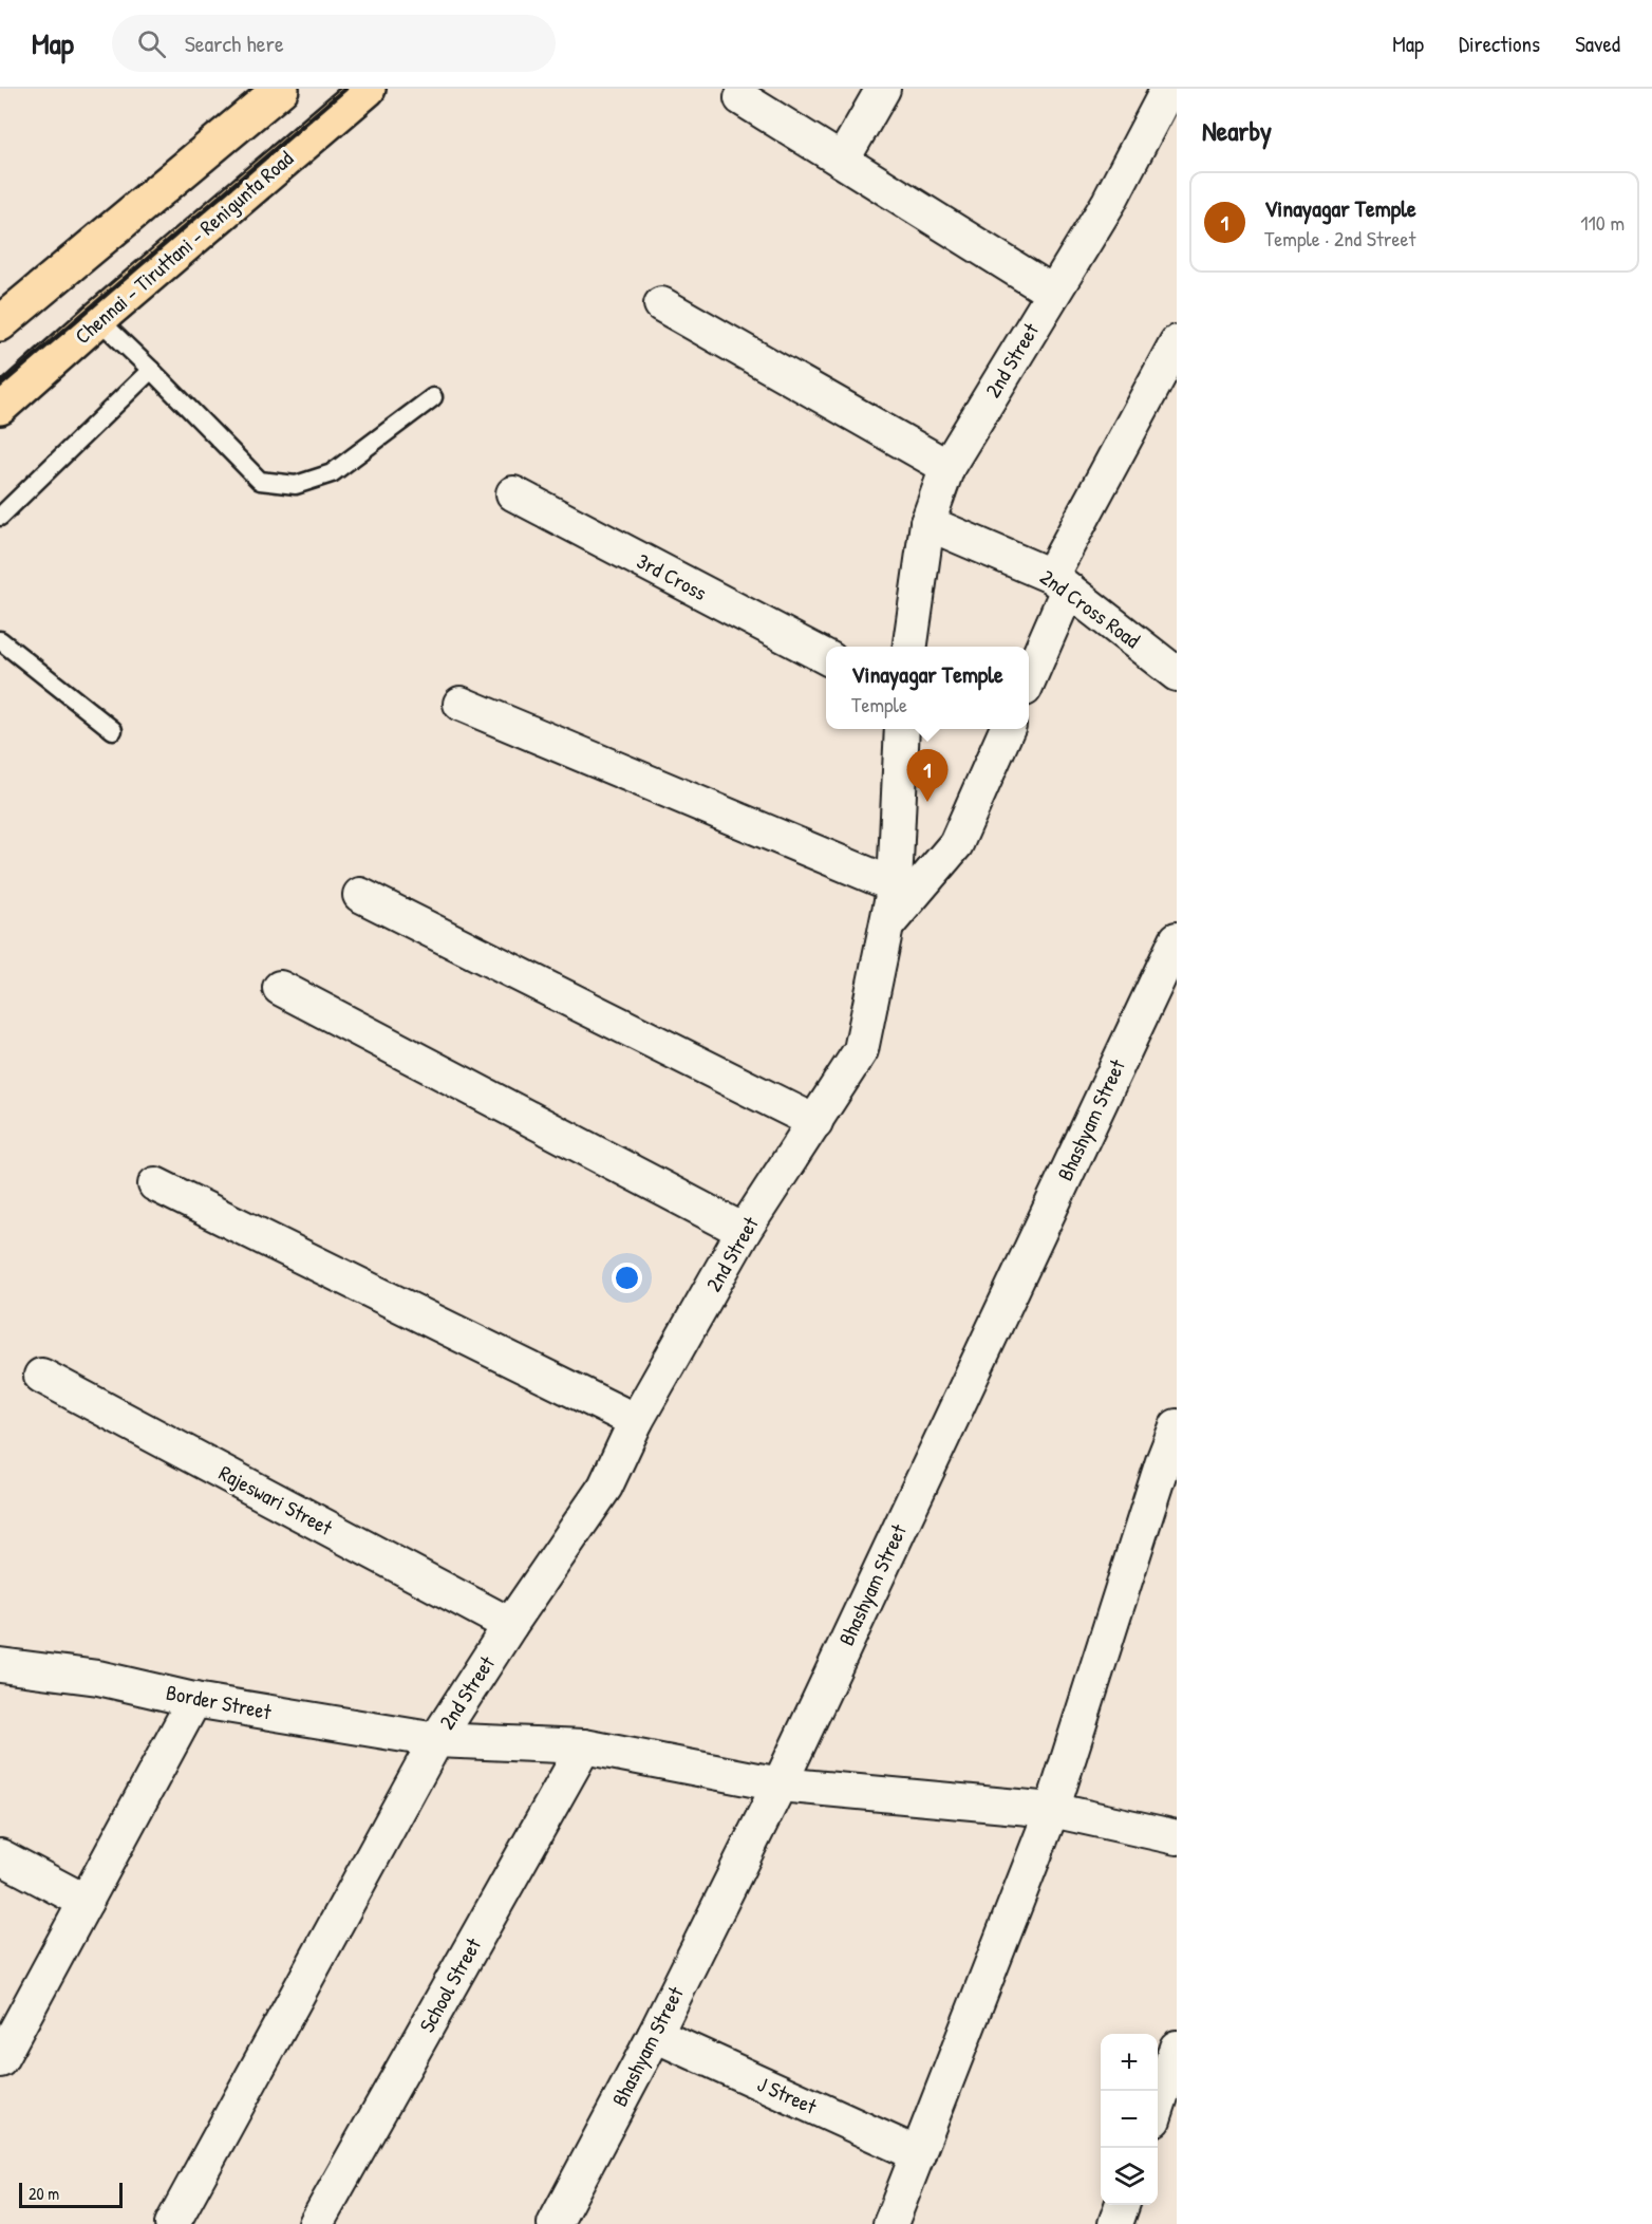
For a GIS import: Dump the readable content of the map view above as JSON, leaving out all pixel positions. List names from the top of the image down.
{
  "streets": {
    "highway": ["Chennai - Tiruttani - Renigunta Road"],
    "street": [
      "2nd Street",
      "3rd Cross",
      "2nd Cross Road",
      "Bhashyam Street",
      "Rajeswari Street",
      "Border Street",
      "School Street",
      "J Street"
    ]
  },
  "crossings": [
    ["2nd Street", "2nd Cross Road"],
    ["2nd Street", "Rajeswari Street"],
    ["2nd Street", "Border Street"],
    ["Bhashyam Street", "Border Street"],
    ["Bhashyam Street", "J Street"],
    ["Border Street", "School Street"]
  ],
  "scale_bar": "20 m",
  "page": {
    "header": "Map",
    "search": "Search here",
    "nav": ["Map", "Directions", "Saved"],
    "heading": "Nearby",
    "list": [
      {
        "mark": "1",
        "name": "Vinayagar Temple",
        "note": "Temple · 2nd Street",
        "value": "110 m"
      }
    ],
    "popup": ["Vinayagar Temple", "Temple"],
    "pins": "1",
    "map_buttons": ["+", "−"],
    "scale": "20 m"
  }
}
